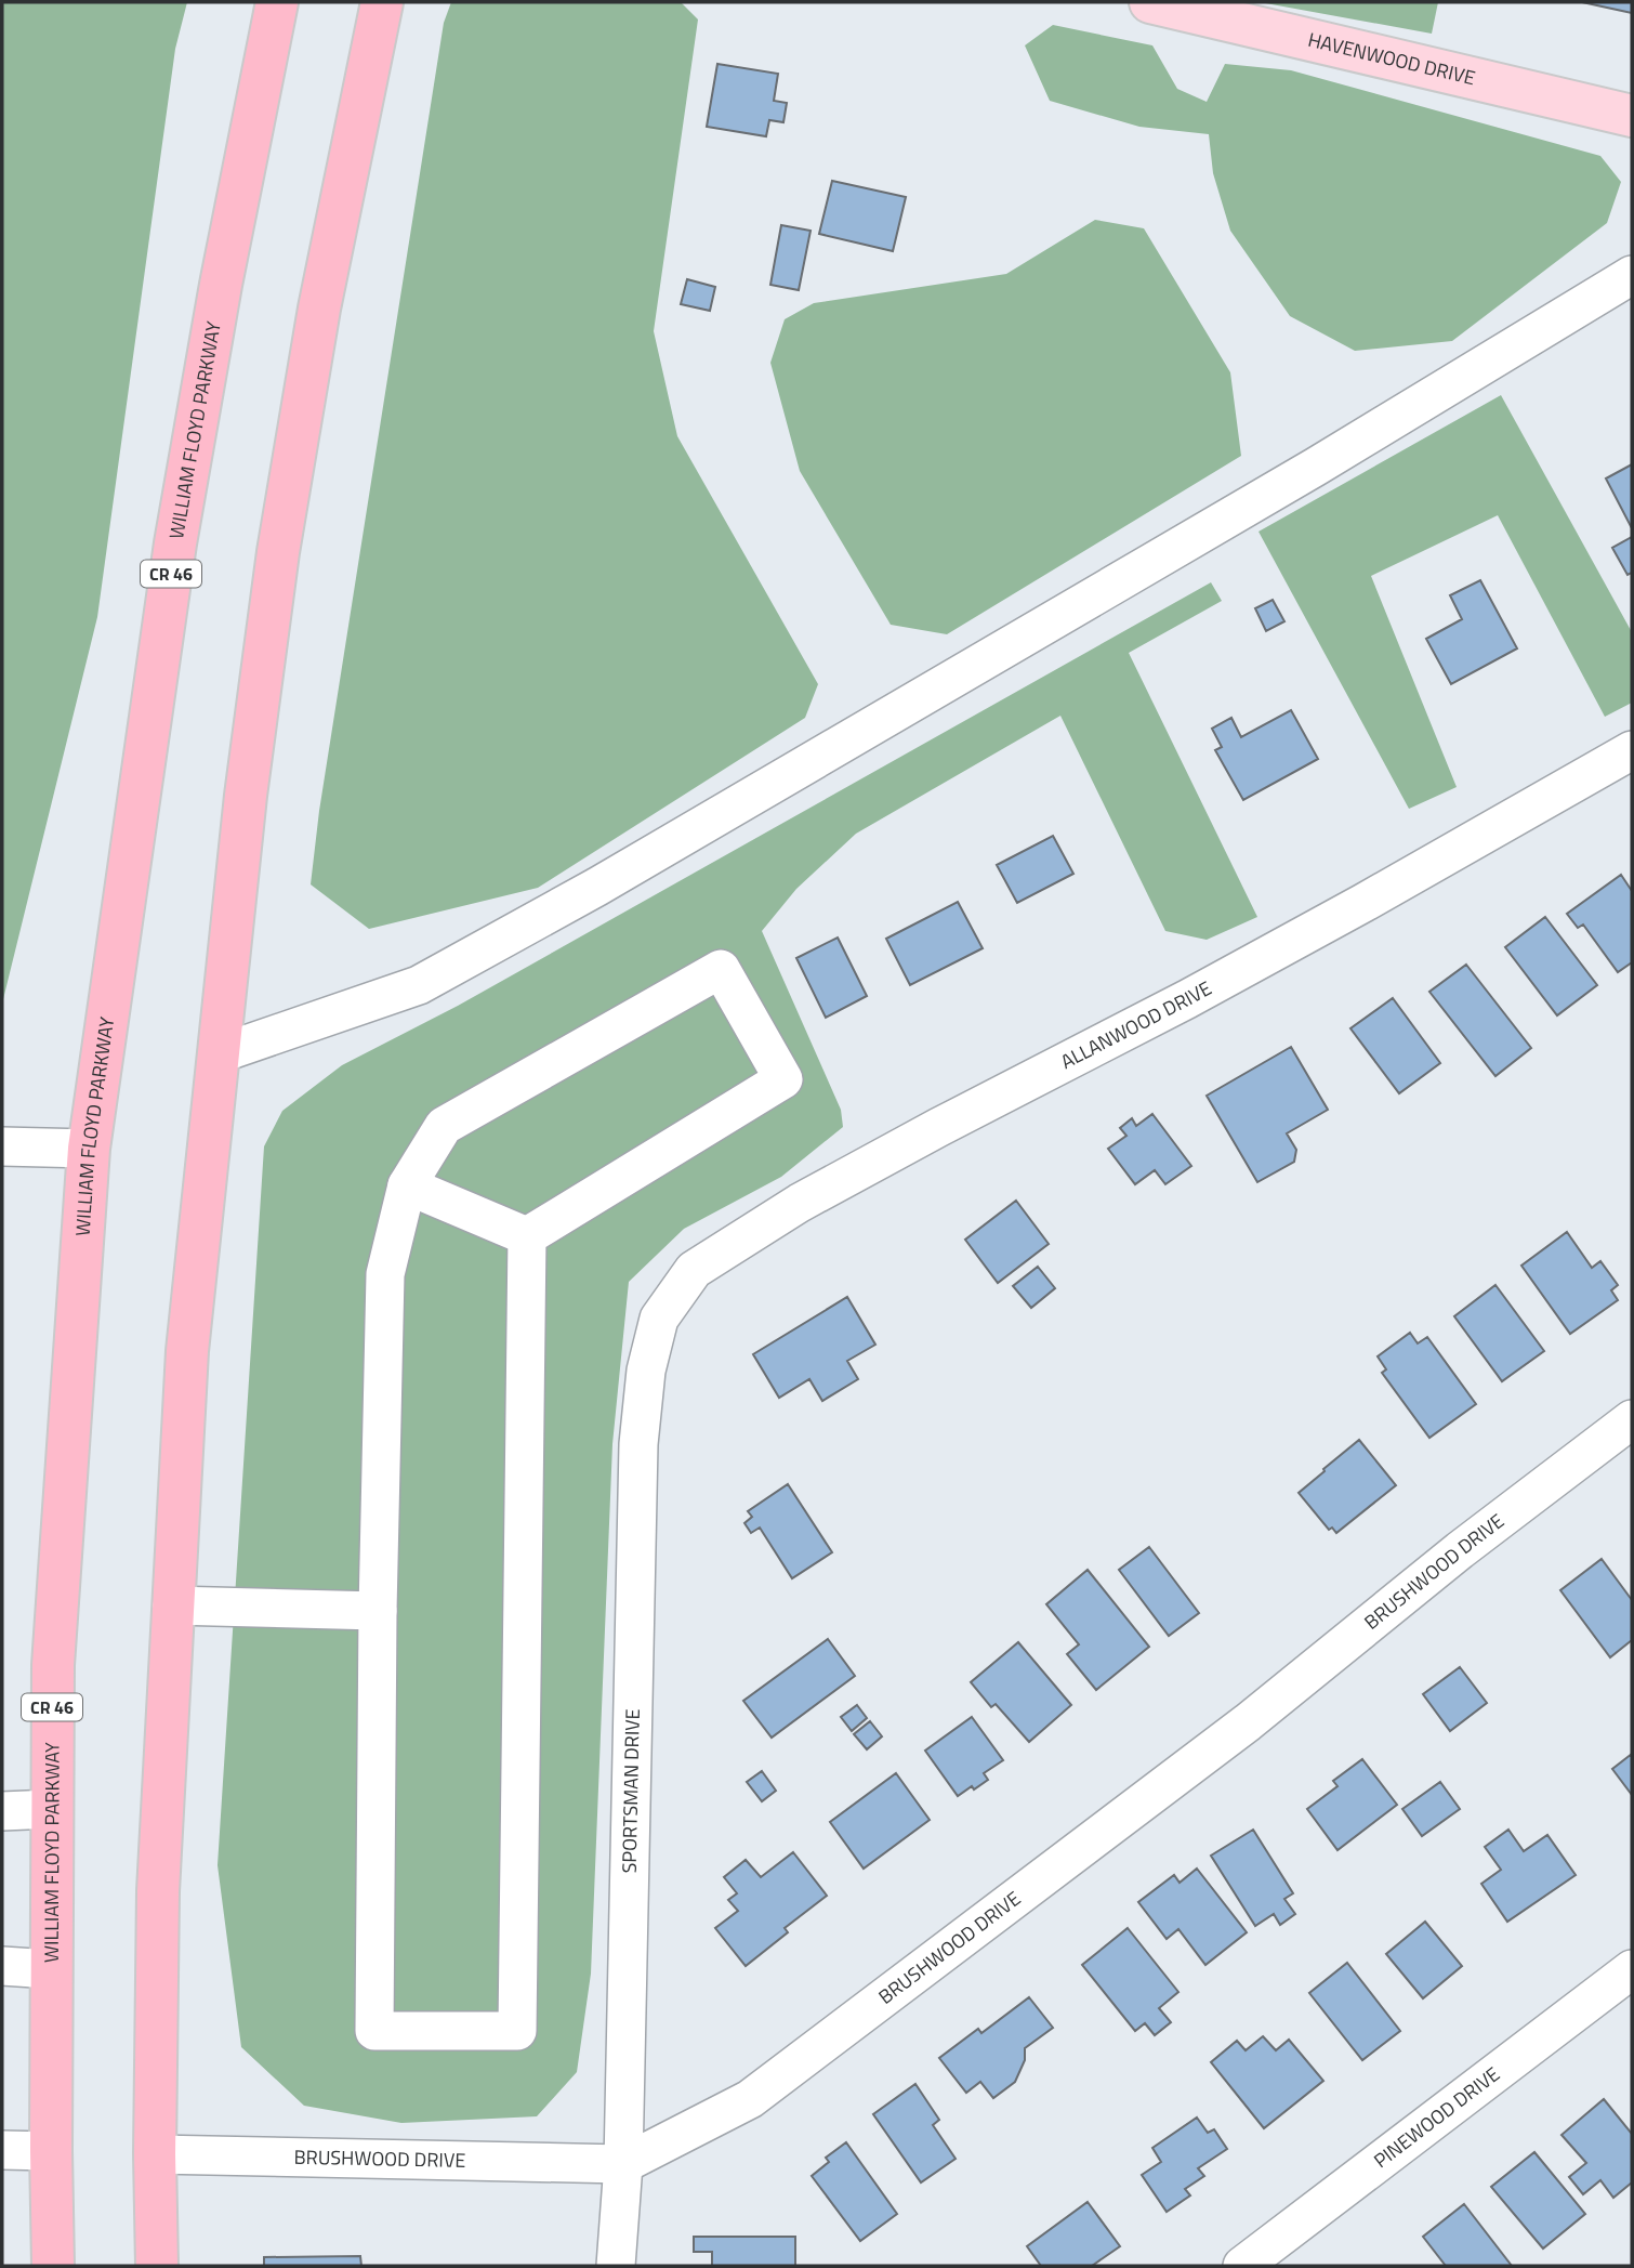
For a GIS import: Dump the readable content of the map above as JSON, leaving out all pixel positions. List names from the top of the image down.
{
  "streets": {
    "highway": ["WILLIAM FLOYD PARKWAY", "CR 46"],
    "main road": ["HAVENWOOD DRIVE"],
    "street": [
      "ALLANWOOD DRIVE",
      "BRUSHWOOD DRIVE",
      "SPORTSMAN DRIVE",
      "PINEWOOD DRIVE"
    ]
  },
  "crossings": [
    ["ALLANWOOD DRIVE", "SPORTSMAN DRIVE"],
    ["BRUSHWOOD DRIVE", "SPORTSMAN DRIVE"]
  ]
}
